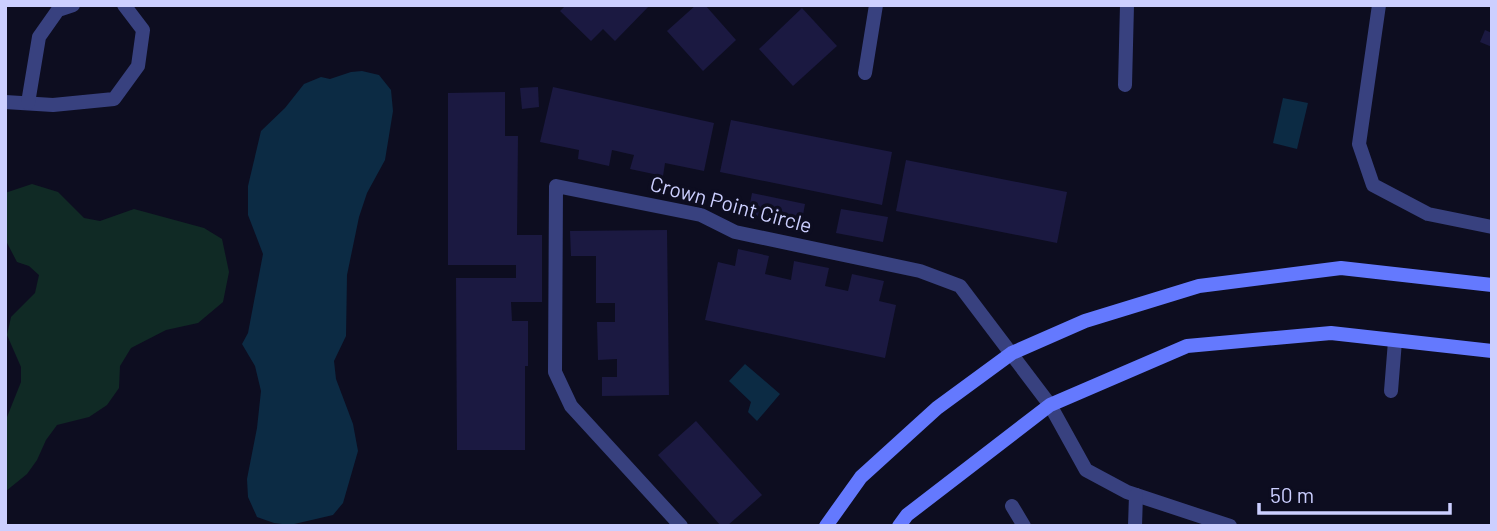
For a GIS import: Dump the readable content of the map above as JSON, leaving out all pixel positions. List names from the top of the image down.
{
  "streets": {
    "street": ["Crown Point Circle"]
  },
  "scale_bar": "50 m"
}
